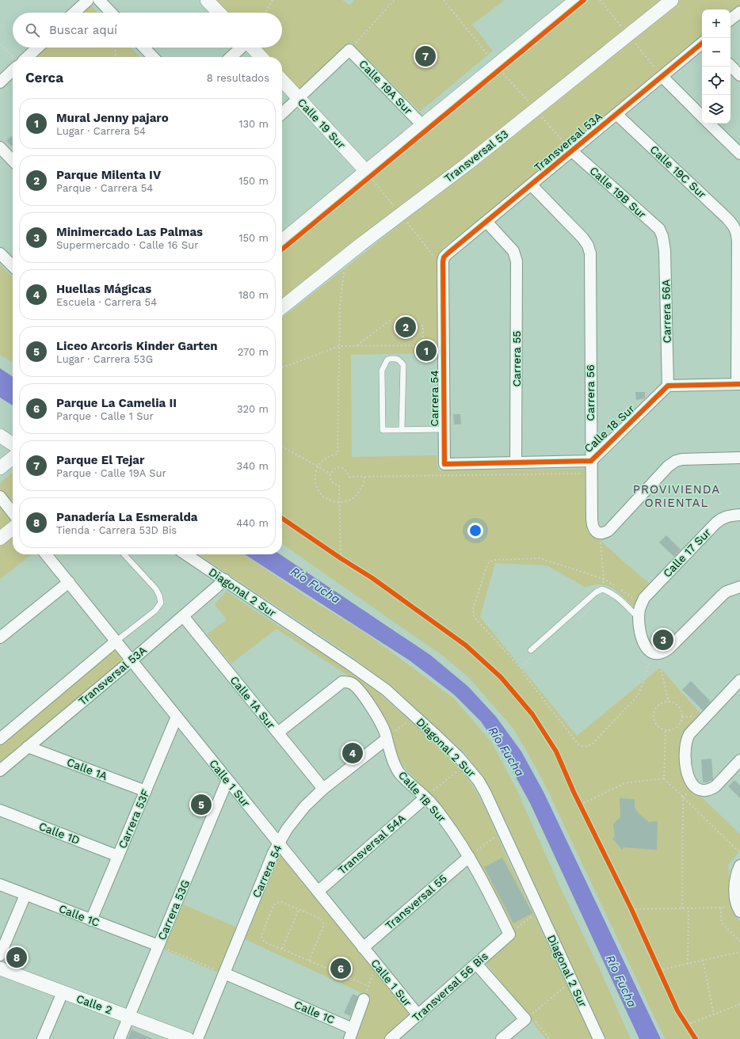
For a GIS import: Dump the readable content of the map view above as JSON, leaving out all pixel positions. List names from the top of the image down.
{
  "streets": {
    "street": [
      "Calle 19A Sur",
      "Calle 19 Sur",
      "Transversal 53A",
      "Transversal 53",
      "Calle 19C Sur",
      "Calle 19B Sur",
      "Carrera 56A",
      "Carrera 55",
      "Carrera 56",
      "Carrera 54",
      "Calle 18 Sur",
      "Calle 17 Sur",
      "Diagonal 2 Sur",
      "Calle 1A Sur",
      "Calle 1A",
      "Calle 1 Sur",
      "Calle 1B Sur",
      "Carrera 53F",
      "Calle 1D",
      "Transversal 54A",
      "Transversal 55",
      "Carrera 53G",
      "Calle 1C",
      "Transversal 56 Bis",
      "Calle 2"
    ]
  },
  "crossings": [
    ["Transversal 53A", "Calle 19C Sur"],
    ["Transversal 53A", "Calle 19B Sur"],
    ["Transversal 53A", "Carrera 55"],
    ["Transversal 53A", "Carrera 56"],
    ["Transversal 53A", "Carrera 54"],
    ["Transversal 53A", "Diagonal 2 Sur"],
    ["Transversal 53A", "Calle 1A Sur"],
    ["Transversal 53A", "Calle 1A"],
    ["Transversal 53A", "Calle 1 Sur"],
    ["Calle 19B Sur", "Carrera 56A"],
    ["Carrera 56A", "Calle 18 Sur"],
    ["Carrera 55", "Calle 18 Sur"],
    ["Carrera 56", "Calle 18 Sur"],
    ["Carrera 54", "Calle 18 Sur"],
    ["Carrera 54", "Calle 1A Sur"],
    ["Carrera 54", "Calle 1 Sur"],
    ["Carrera 54", "Calle 1B Sur"],
    ["Carrera 54", "Calle 1C"],
    ["Calle 1A Sur", "Calle 1B Sur"],
    ["Calle 1A", "Carrera 53F"],
    ["Calle 1 Sur", "Carrera 53F"],
    ["Calle 1 Sur", "Transversal 54A"],
    ["Calle 1 Sur", "Transversal 55"],
    ["Calle 1 Sur", "Carrera 53G"],
    ["Calle 1 Sur", "Transversal 56 Bis"],
    ["Calle 1B Sur", "Transversal 54A"],
    ["Calle 1B Sur", "Transversal 55"],
    ["Calle 1B Sur", "Transversal 56 Bis"],
    ["Carrera 53F", "Calle 1D"],
    ["Carrera 53F", "Calle 1C"],
    ["Carrera 53G", "Calle 1C"],
    ["Carrera 53G", "Calle 2"]
  ],
  "districts": ["PROVIVIENDA ORIENTAL"],
  "water": ["Río Fucha"],
  "page": {
    "map_buttons": ["+", "−"],
    "search": "Buscar aquí",
    "pins": [
      "7",
      "2",
      "1",
      "3",
      "4",
      "5",
      "8",
      "6"
    ],
    "heading": ["Cerca", "8 resultados"],
    "list": [
      {
        "mark": "1",
        "name": "Mural Jenny pajaro",
        "note": "Lugar · Carrera 54",
        "value": "130 m"
      },
      {
        "mark": "2",
        "name": "Parque Milenta IV",
        "note": "Parque · Carrera 54",
        "value": "150 m"
      },
      {
        "mark": "3",
        "name": "Minimercado Las Palmas",
        "note": "Supermercado · Calle 16 Sur",
        "value": "150 m"
      },
      {
        "mark": "4",
        "name": "Huellas Mágicas",
        "note": "Escuela · Carrera 54",
        "value": "180 m"
      },
      {
        "mark": "5",
        "name": "Liceo Arcoris Kinder Garten",
        "note": "Lugar · Carrera 53G",
        "value": "270 m"
      },
      {
        "mark": "6",
        "name": "Parque La Camelia II",
        "note": "Parque · Calle 1 Sur",
        "value": "320 m"
      },
      {
        "mark": "7",
        "name": "Parque El Tejar",
        "note": "Parque · Calle 19A Sur",
        "value": "340 m"
      },
      {
        "mark": "8",
        "name": "Panadería La Esmeralda",
        "note": "Tienda · Carrera 53D Bis",
        "value": "440 m"
      }
    ]
  }
}
